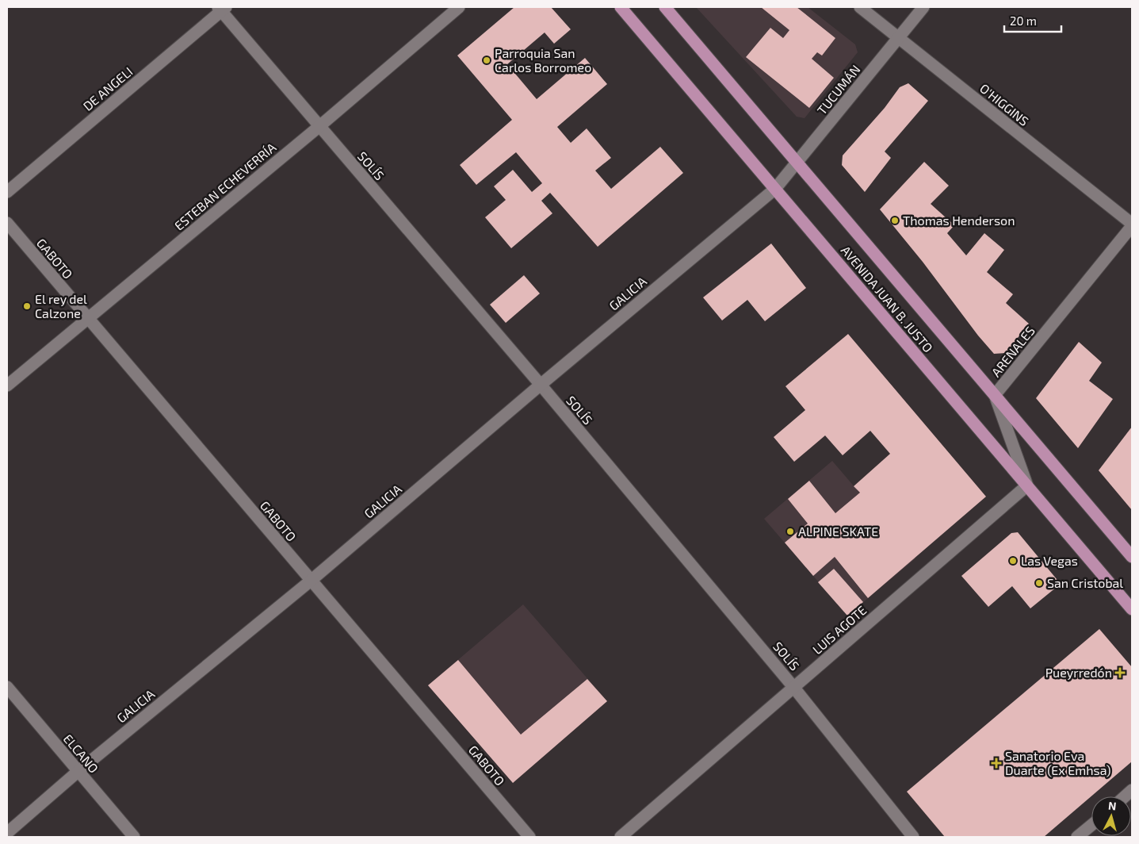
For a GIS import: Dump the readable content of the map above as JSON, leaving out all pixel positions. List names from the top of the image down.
{
  "streets": {
    "main road": ["AVENIDA JUAN B. JUSTO"],
    "street": [
      "DE ANGELI",
      "TUCUMÁN",
      "O'HIGGINS",
      "SOLÍS",
      "ESTEBAN ECHEVERRÍA",
      "GABOTO",
      "GALICIA",
      "ARENALES",
      "LUIS AGOTE",
      "ELCANO"
    ]
  },
  "crossings": [
    ["DE ANGELI", "SOLÍS"],
    ["TUCUMÁN", "O'HIGGINS"],
    ["TUCUMÁN", "GALICIA"],
    ["TUCUMÁN", "AVENIDA JUAN B. JUSTO"],
    ["O'HIGGINS", "ARENALES"],
    ["SOLÍS", "ESTEBAN ECHEVERRÍA"],
    ["SOLÍS", "GALICIA"],
    ["SOLÍS", "LUIS AGOTE"],
    ["ESTEBAN ECHEVERRÍA", "GABOTO"],
    ["GABOTO", "GALICIA"],
    ["GALICIA", "AVENIDA JUAN B. JUSTO"],
    ["GALICIA", "ELCANO"],
    ["AVENIDA JUAN B. JUSTO", "ARENALES"],
    ["AVENIDA JUAN B. JUSTO", "LUIS AGOTE"],
    ["ARENALES", "LUIS AGOTE"]
  ],
  "places": {
    "other": [
      "Parroquia San Carlos Borromeo",
      "Thomas Henderson",
      "El rey del Calzone",
      "ALPINE SKATE",
      "Las Vegas",
      "San Cristobal"
    ],
    "health": ["Pueyrredón", "Sanatorio Eva Duarte (Ex Emhsa)"]
  },
  "scale_bar": "20 m",
  "north": "top"
}
